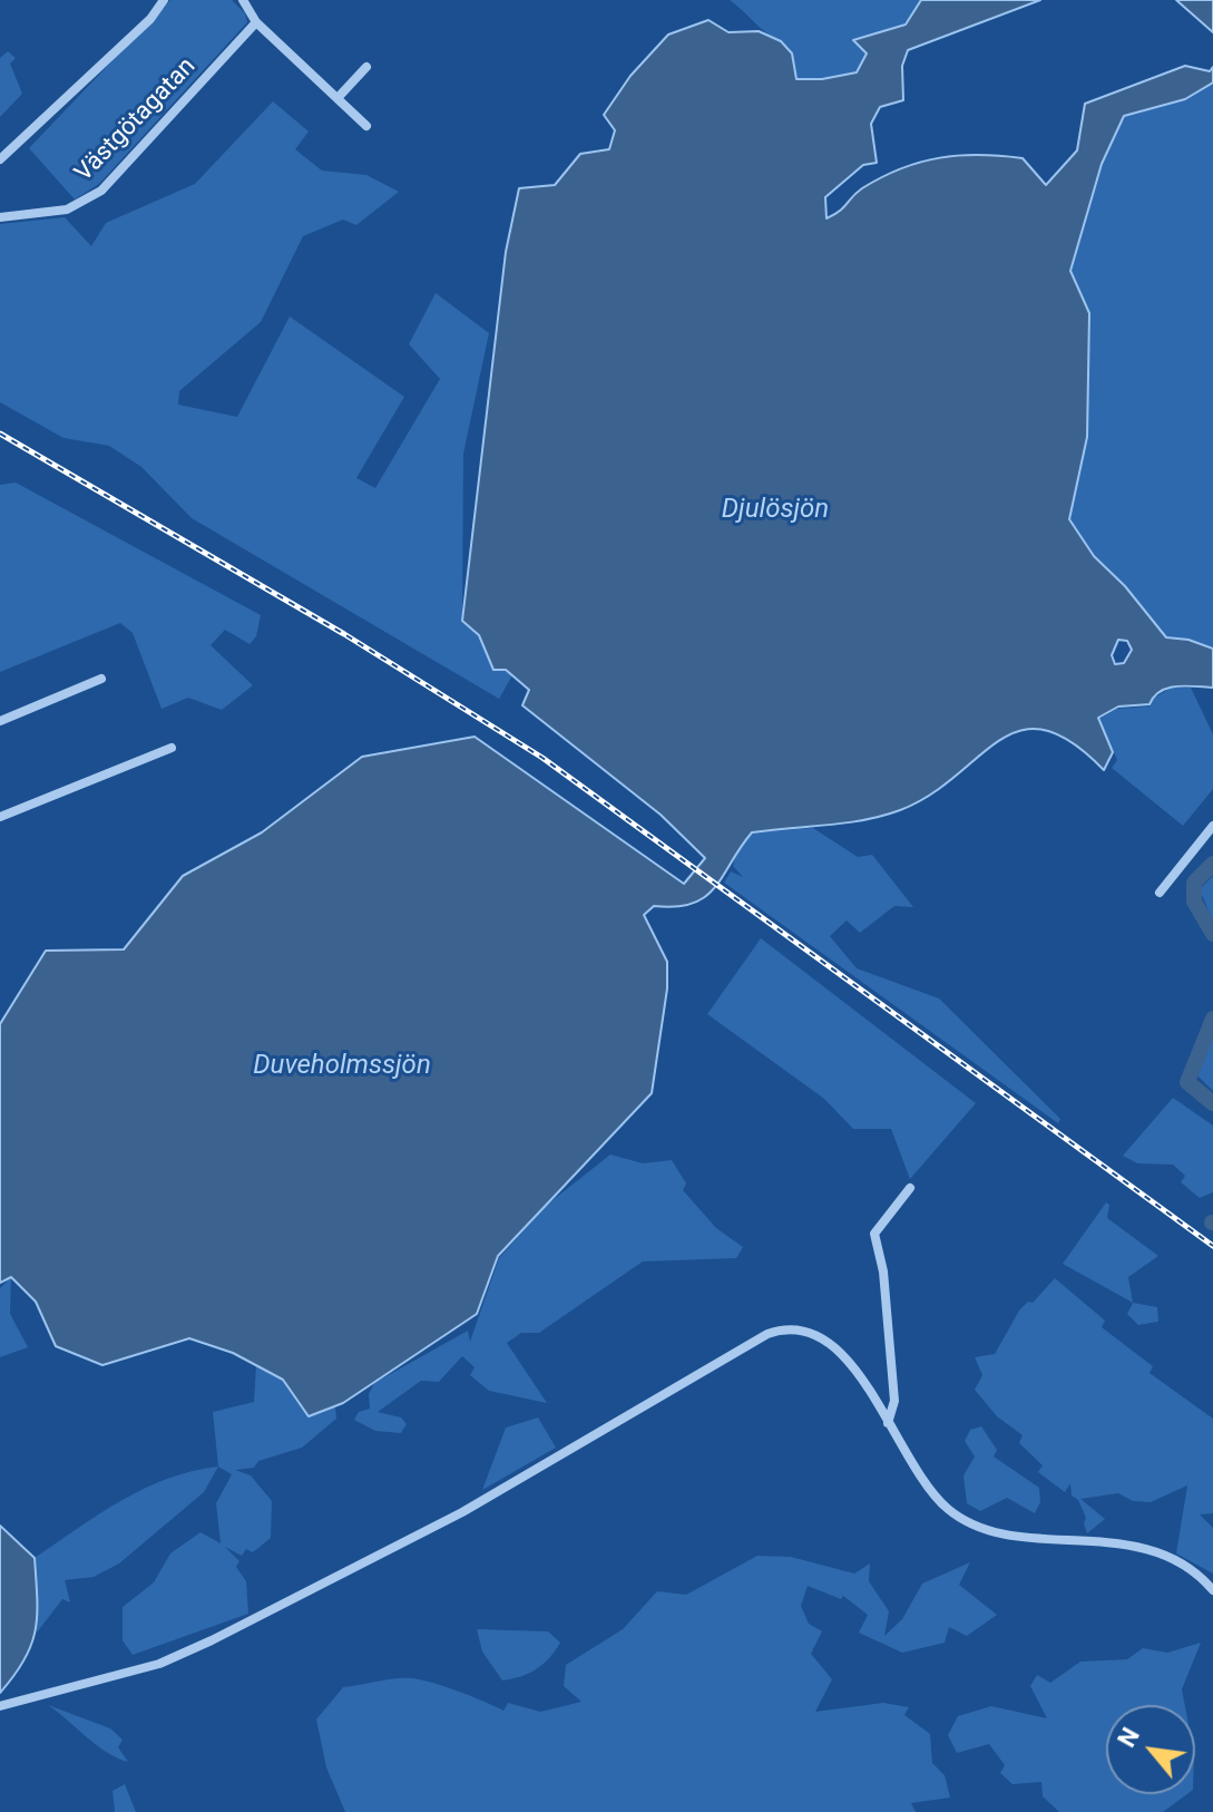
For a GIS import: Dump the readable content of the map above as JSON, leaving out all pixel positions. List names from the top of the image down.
{
  "streets": {
    "street": ["Västgötagatan"]
  },
  "water": ["Djulösjön", "Duveholmssjön"],
  "north": "top left"
}
